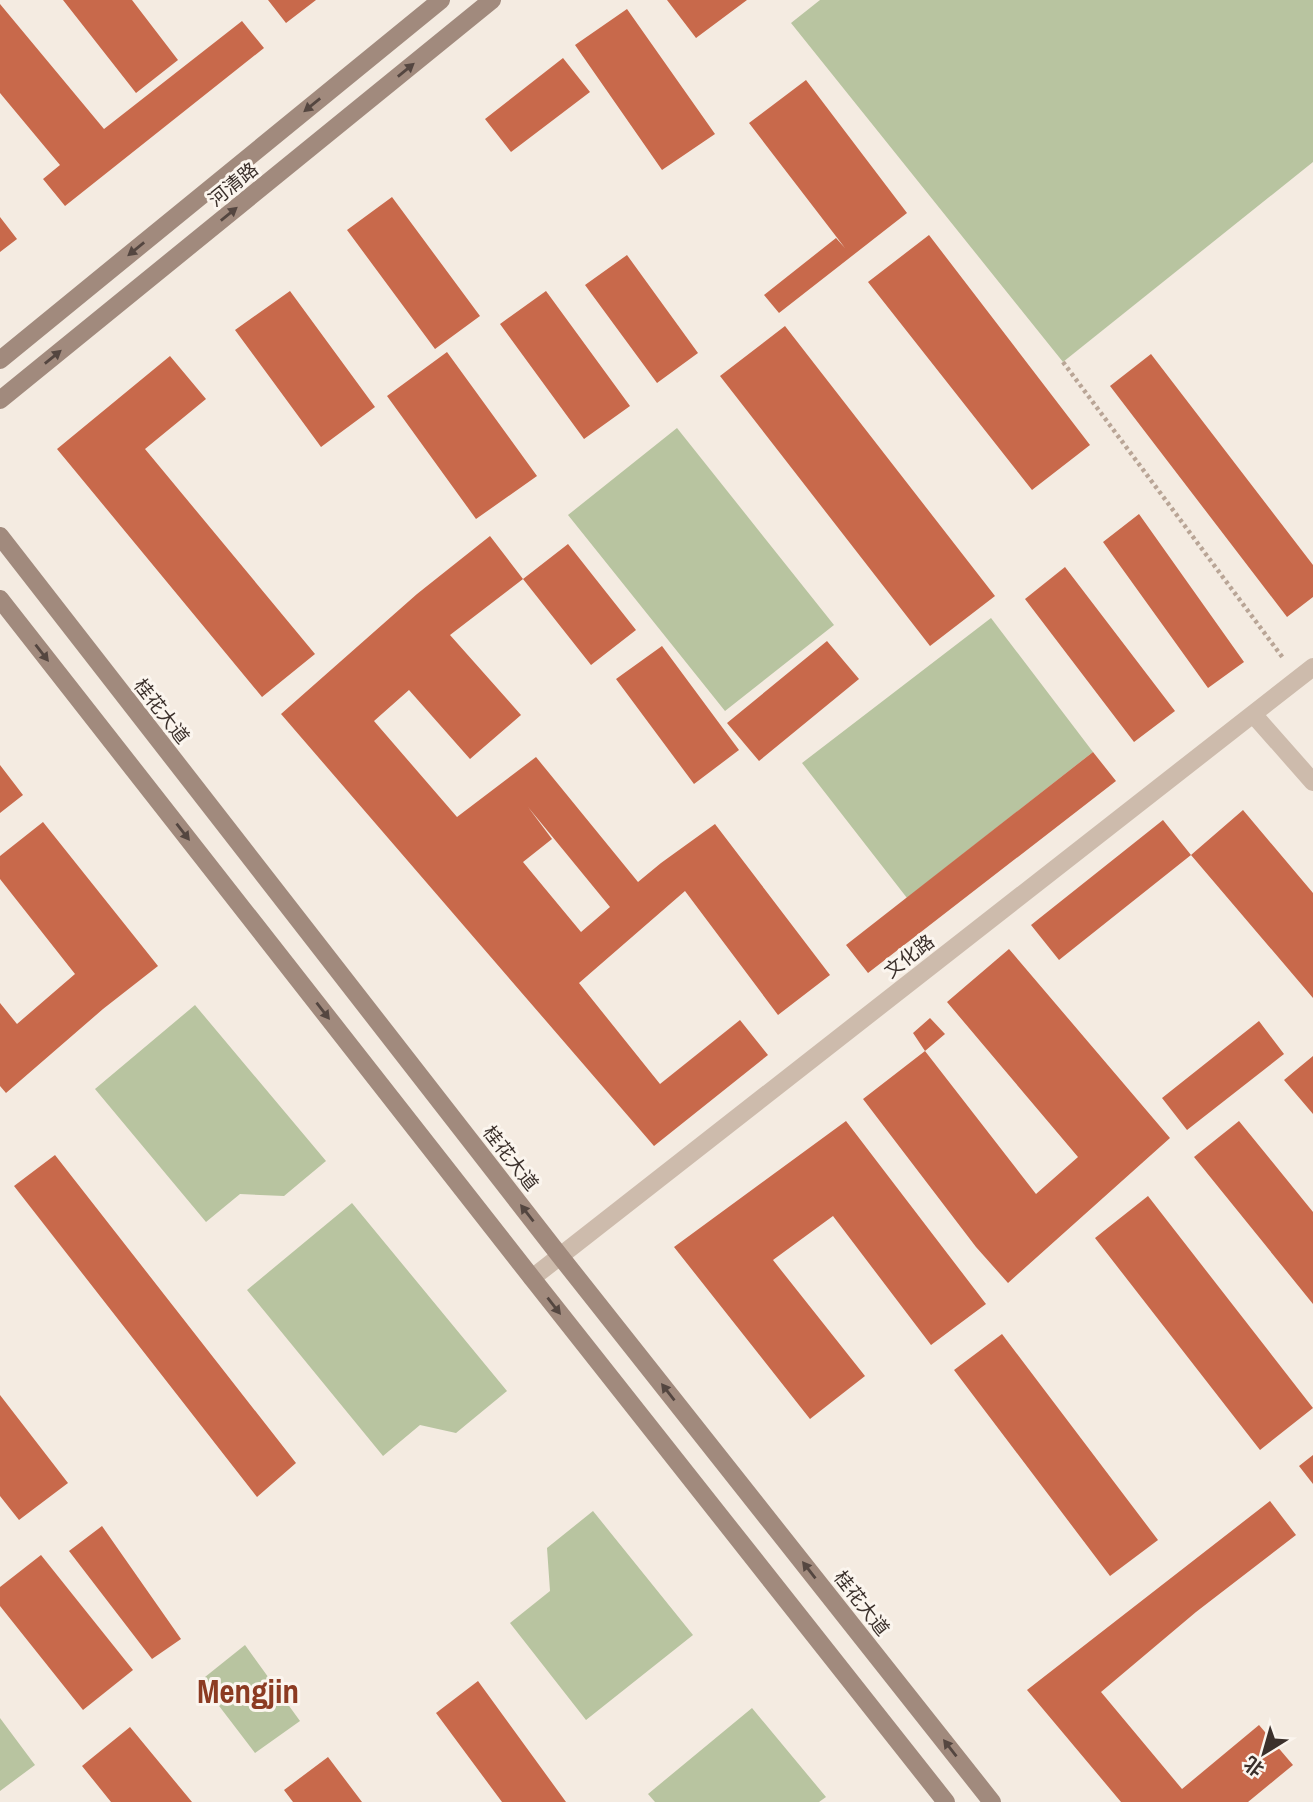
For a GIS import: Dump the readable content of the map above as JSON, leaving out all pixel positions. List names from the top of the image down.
{
  "streets": {
    "main road": ["河清路", "桂花大道"],
    "street": ["文化路"]
  },
  "crossings": [
    ["桂花大道", "文化路"]
  ],
  "districts": ["Mengjin"],
  "north": "bottom left"
}
